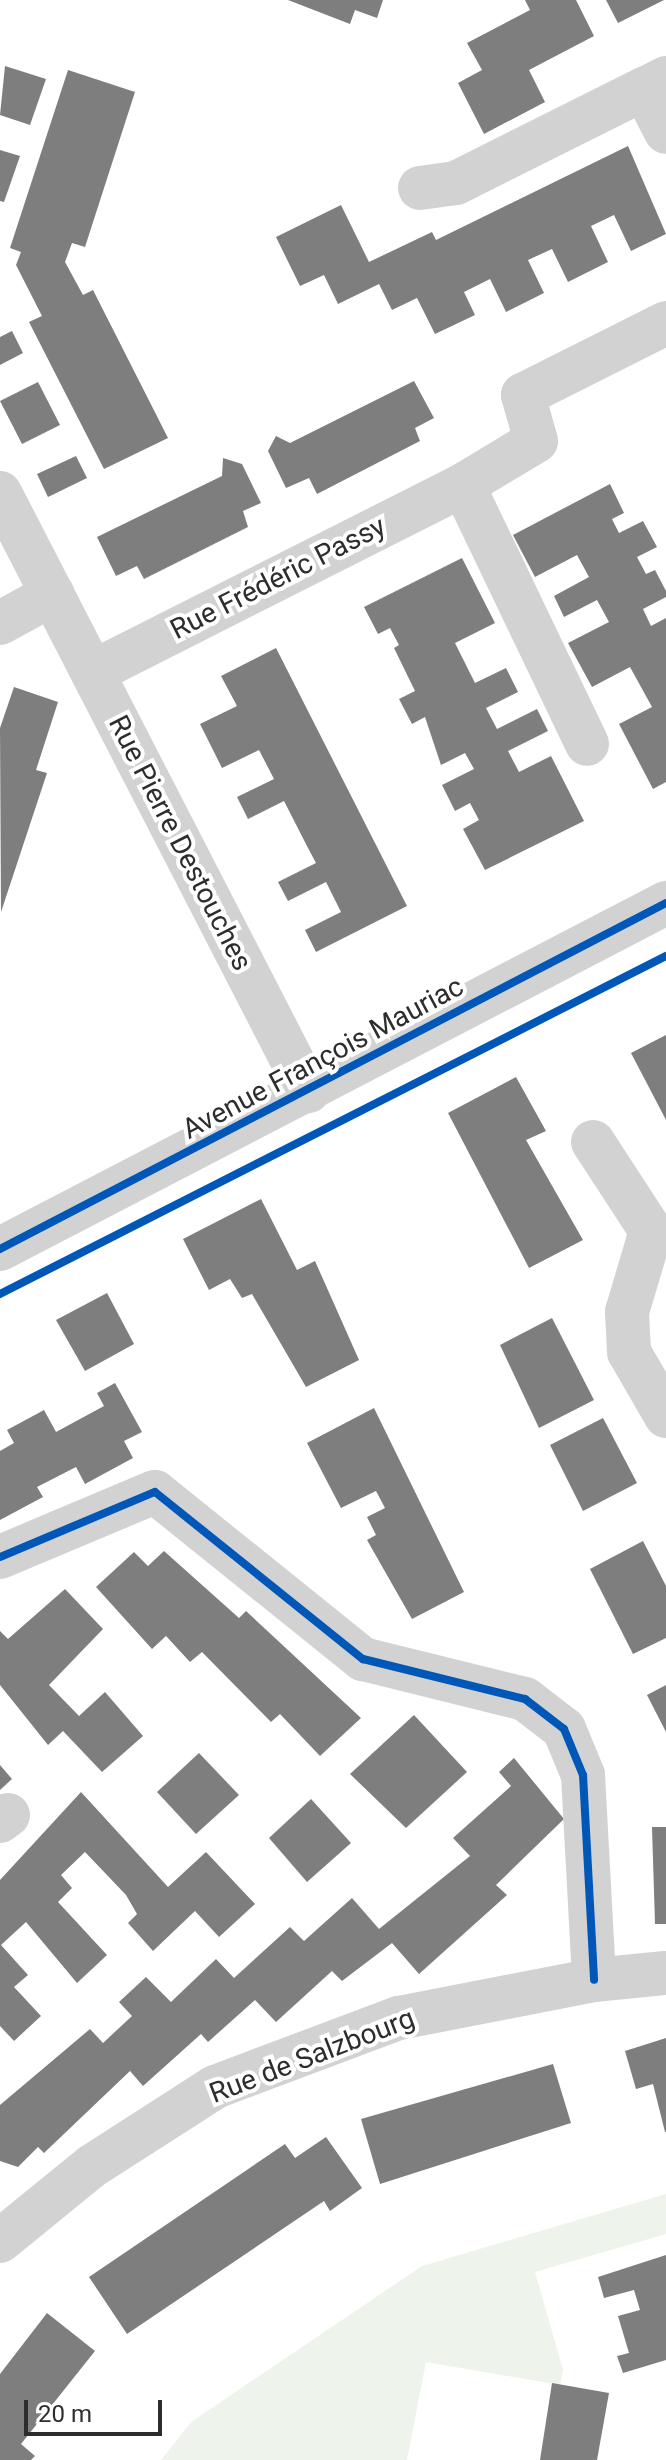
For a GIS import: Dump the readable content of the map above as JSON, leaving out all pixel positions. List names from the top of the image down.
{
  "streets": {
    "street": [
      "Rue Frédéric Passy",
      "Rue Pierre Destouches",
      "Avenue François Mauriac",
      "Rue de Salzbourg"
    ]
  },
  "crossings": [
    ["Rue Frédéric Passy", "Rue Pierre Destouches"],
    ["Rue Pierre Destouches", "Avenue François Mauriac"]
  ],
  "scale_bar": "20 m"
}
